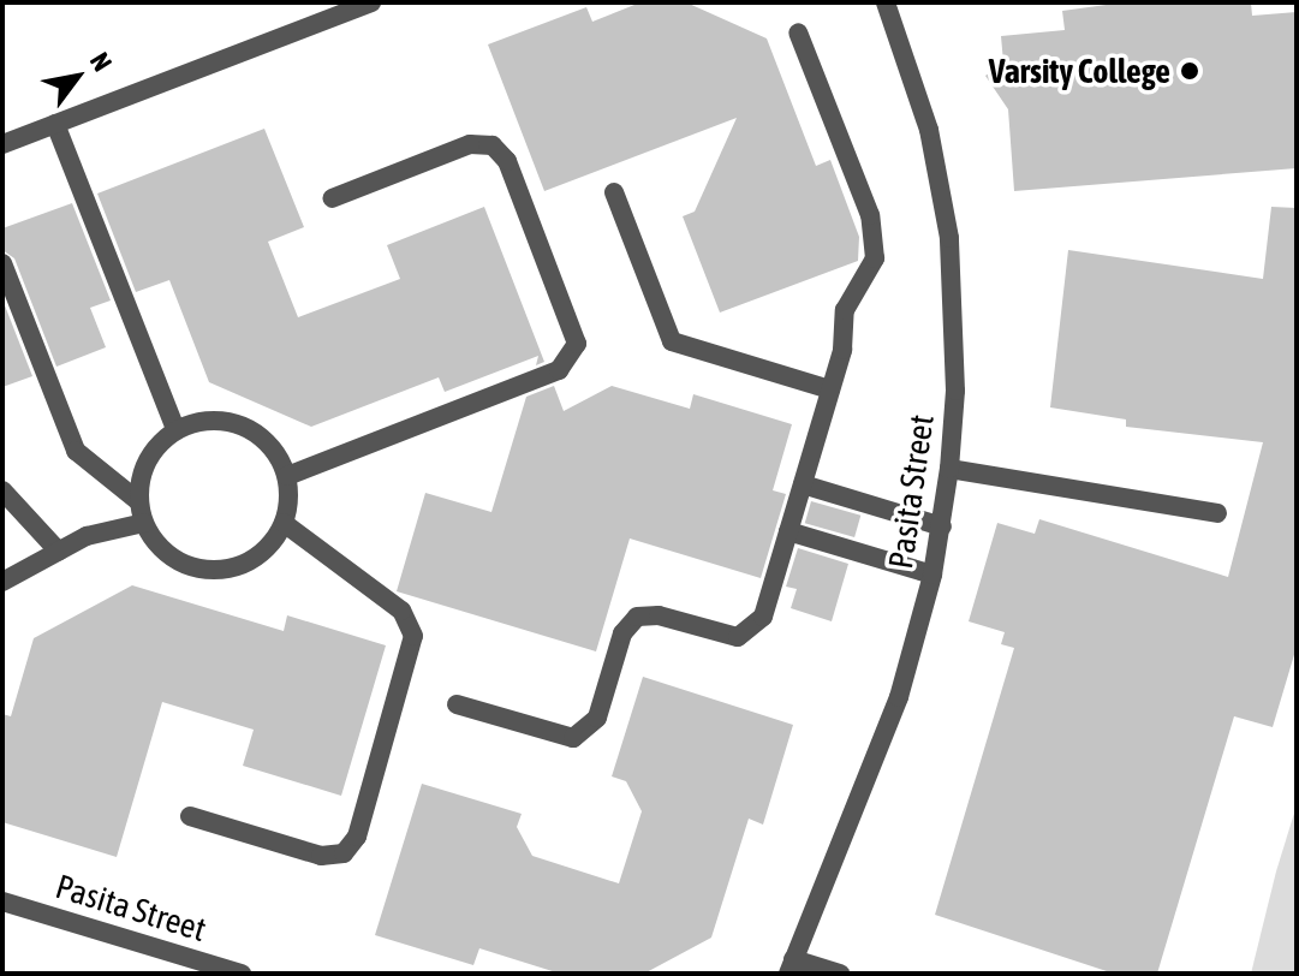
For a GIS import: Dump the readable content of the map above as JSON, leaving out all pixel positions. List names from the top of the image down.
{
  "streets": {
    "street": ["Pasita Street"]
  },
  "places": ["Varsity College"],
  "north": "top right"
}
